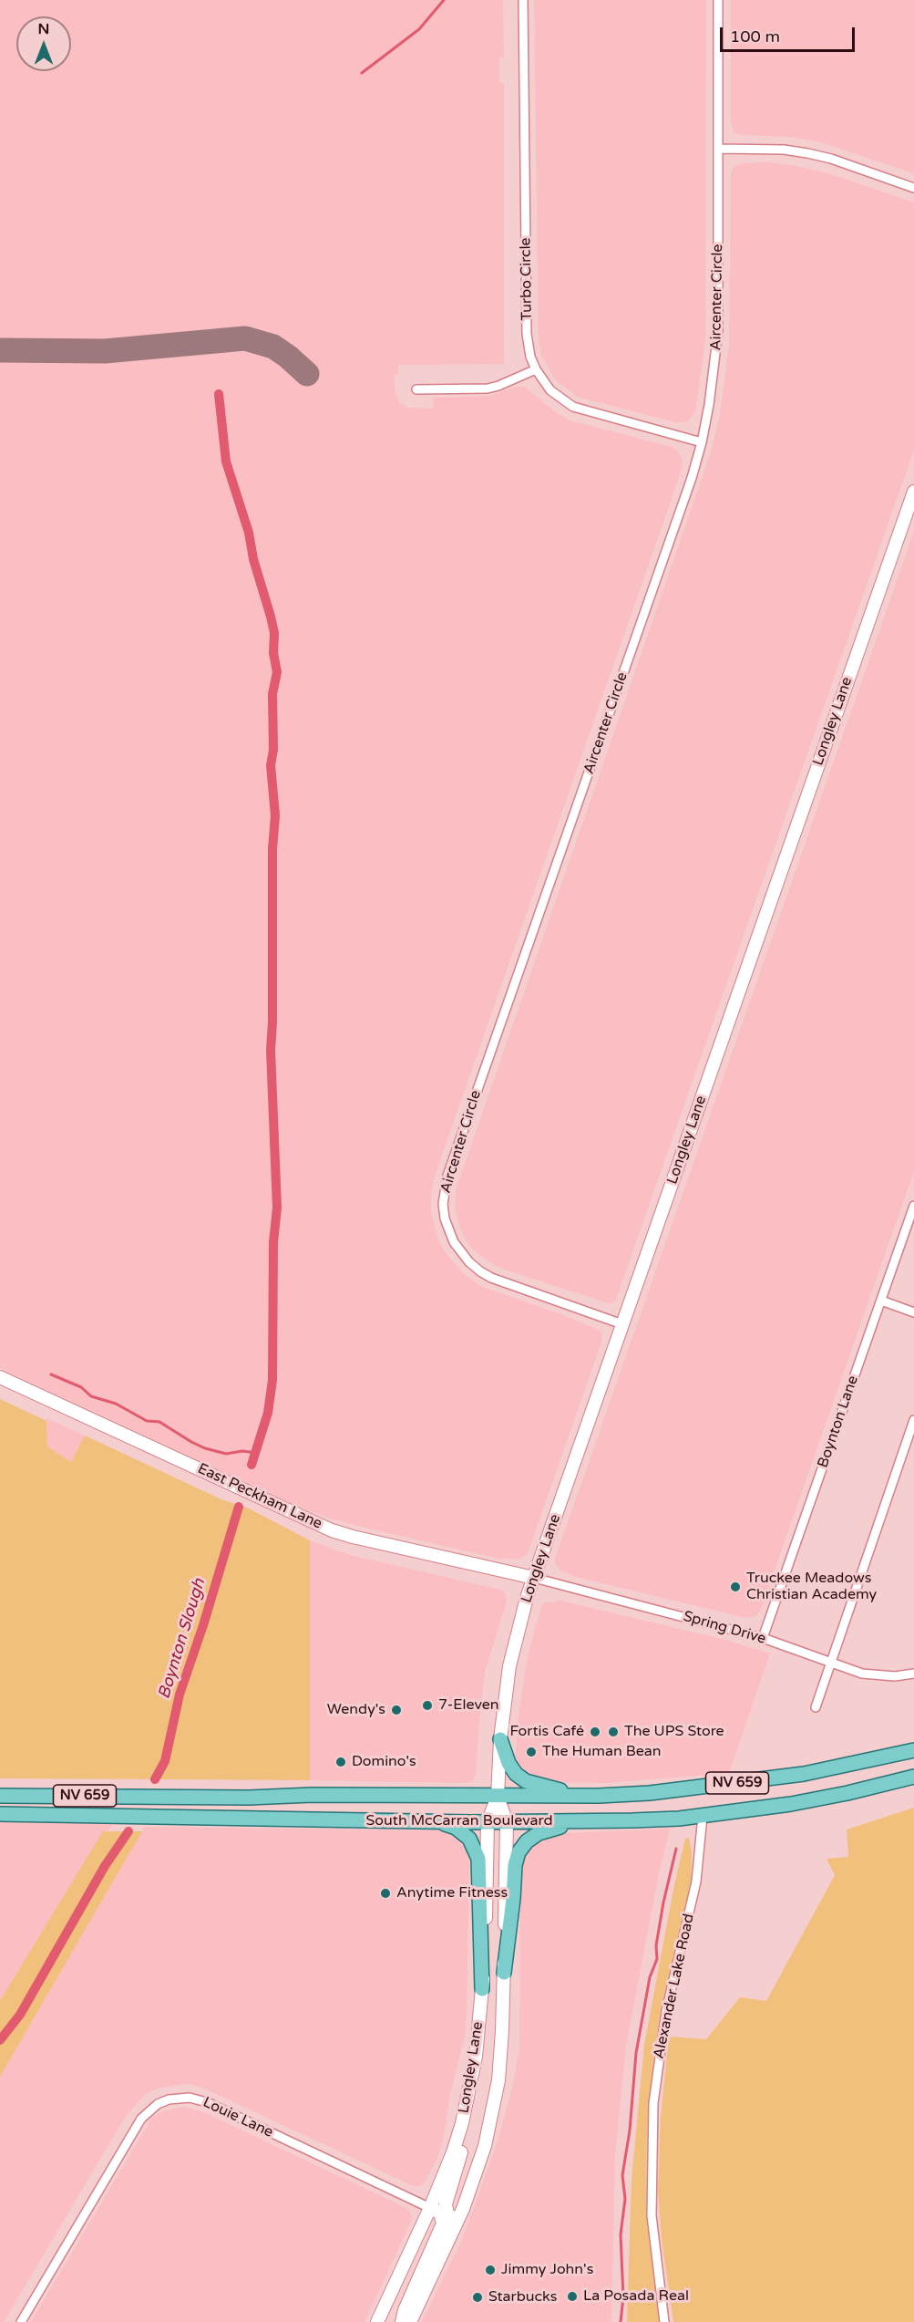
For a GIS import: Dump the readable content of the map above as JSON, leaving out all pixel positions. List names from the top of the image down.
{
  "streets": {
    "main road": [
      "Longley Lane",
      "East Peckham Lane",
      "NV 659",
      "South McCarran Boulevard"
    ],
    "street": [
      "Turbo Circle",
      "Aircenter Circle",
      "Boynton Lane",
      "Spring Drive",
      "Alexander Lake Road",
      "Louie Lane"
    ]
  },
  "crossings": [
    ["Turbo Circle", "Aircenter Circle"],
    ["Aircenter Circle", "Longley Lane"],
    ["Longley Lane", "East Peckham Lane"],
    ["Longley Lane", "Spring Drive"],
    ["Longley Lane", "South McCarran Boulevard"],
    ["Longley Lane", "Louie Lane"],
    ["Boynton Lane", "Spring Drive"],
    ["East Peckham Lane", "Spring Drive"],
    ["South McCarran Boulevard", "Alexander Lake Road"]
  ],
  "water": ["Boynton Slough"],
  "places": [
    "Truckee Meadows Christian Academy",
    "7-Eleven",
    "Wendy's",
    "Fortis Café",
    "The UPS Store",
    "The Human Bean",
    "Domino's",
    "Anytime Fitness",
    "Jimmy John's",
    "La Posada Real",
    "Starbucks"
  ],
  "scale_bar": "100 m",
  "north": "top"
}
